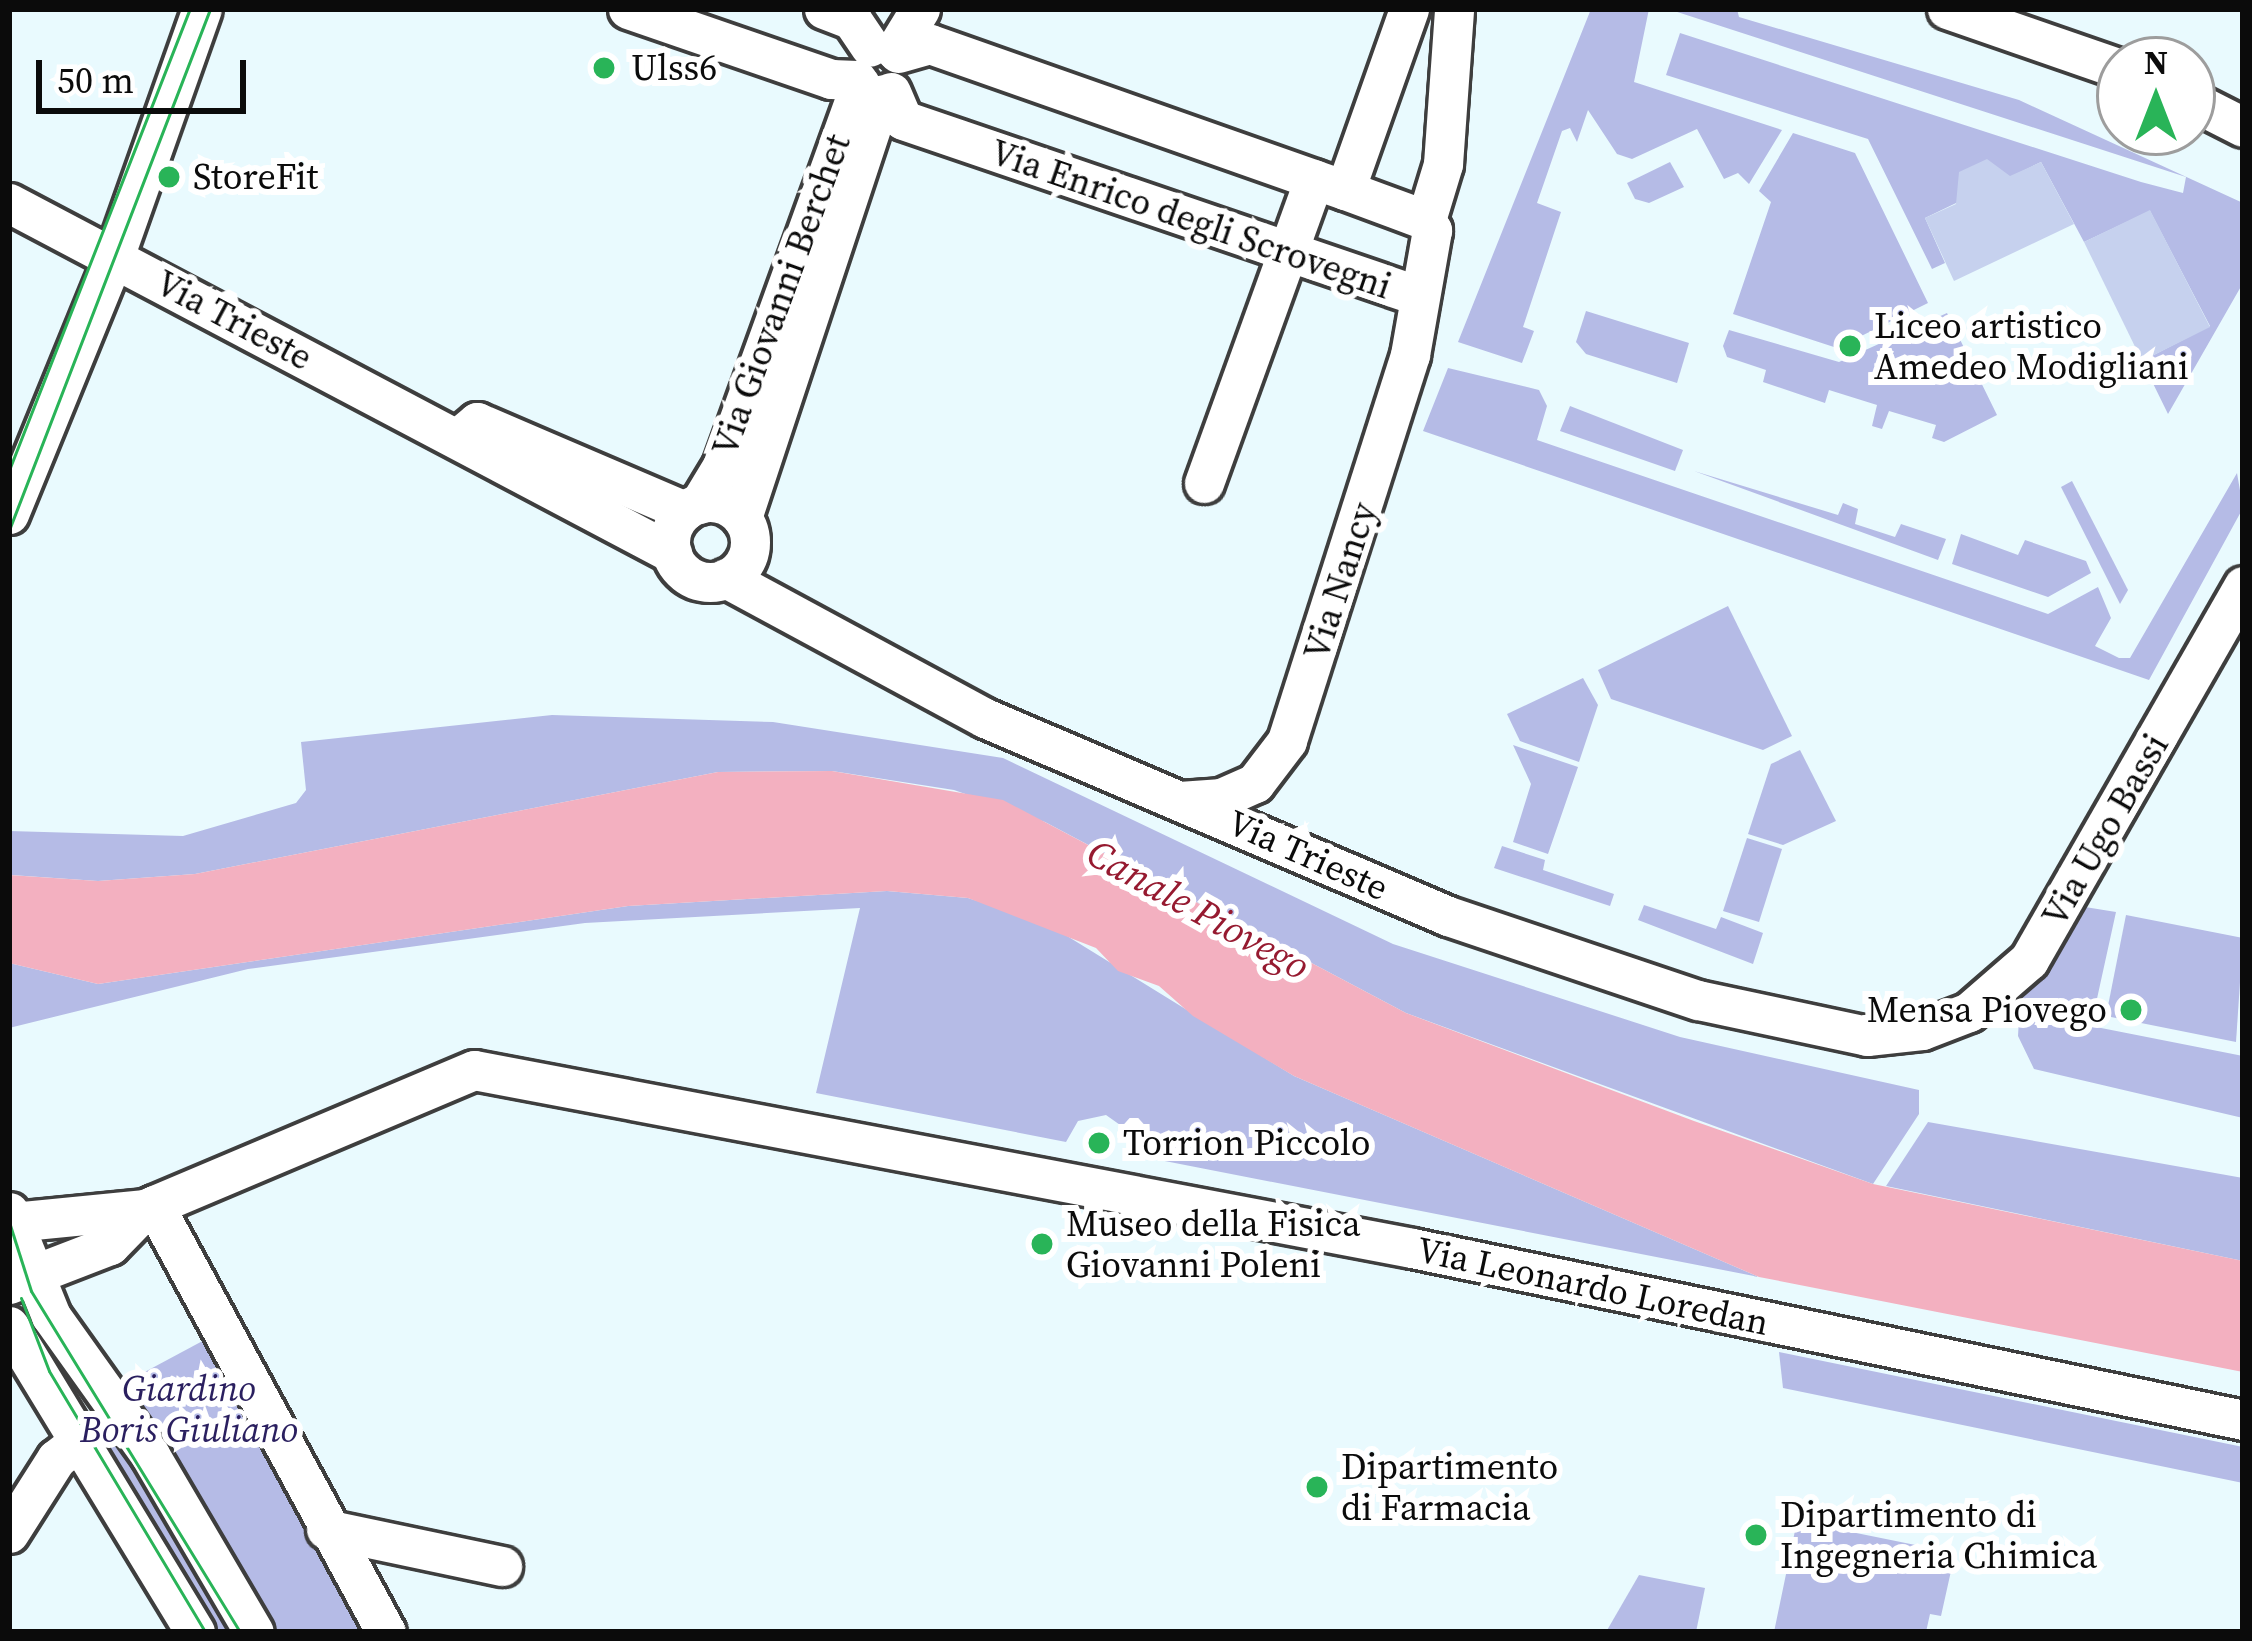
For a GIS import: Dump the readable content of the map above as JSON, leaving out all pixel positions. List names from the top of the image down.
{
  "streets": {
    "street": [
      "Via Enrico degli Scrovegni",
      "Via Giovanni Berchet",
      "Via Trieste",
      "Via Nancy",
      "Via Ugo Bassi",
      "Via Leonardo Loredan"
    ]
  },
  "crossings": [
    ["Via Enrico degli Scrovegni", "Via Giovanni Berchet"],
    ["Via Enrico degli Scrovegni", "Via Nancy"],
    ["Via Giovanni Berchet", "Via Trieste"],
    ["Via Trieste", "Via Nancy"],
    ["Via Trieste", "Via Ugo Bassi"]
  ],
  "water": ["Canale Piovego"],
  "parks": ["Giardino Boris Giuliano"],
  "places": [
    "Ulss6",
    "StoreFit",
    "Liceo artistico Amedeo Modigliani",
    "Mensa Piovego",
    "Torrion Piccolo",
    "Museo della Fisica Giovanni Poleni",
    "Dipartimento di Farmacia",
    "Dipartimento di Ingegneria Chimica"
  ],
  "scale_bar": "50 m",
  "north": "top"
}
